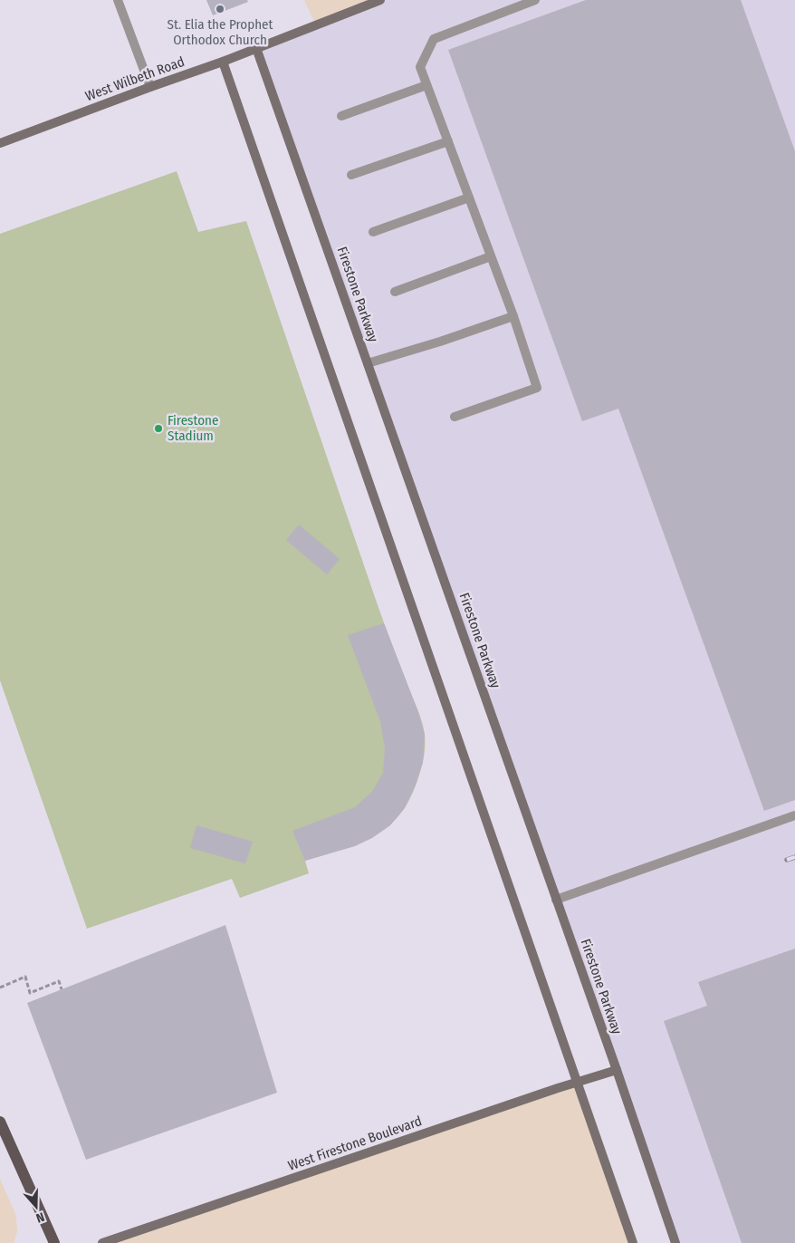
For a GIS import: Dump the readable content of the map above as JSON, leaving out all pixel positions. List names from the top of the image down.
{
  "streets": {
    "street": ["West Wilbeth Road", "Firestone Parkway", "West Firestone Boulevard"]
  },
  "crossings": [
    ["West Wilbeth Road", "Firestone Parkway"],
    ["Firestone Parkway", "West Firestone Boulevard"]
  ],
  "places": ["St. Elia the Prophet Orthodox Church", "Firestone Stadium"],
  "north": "bottom"
}
